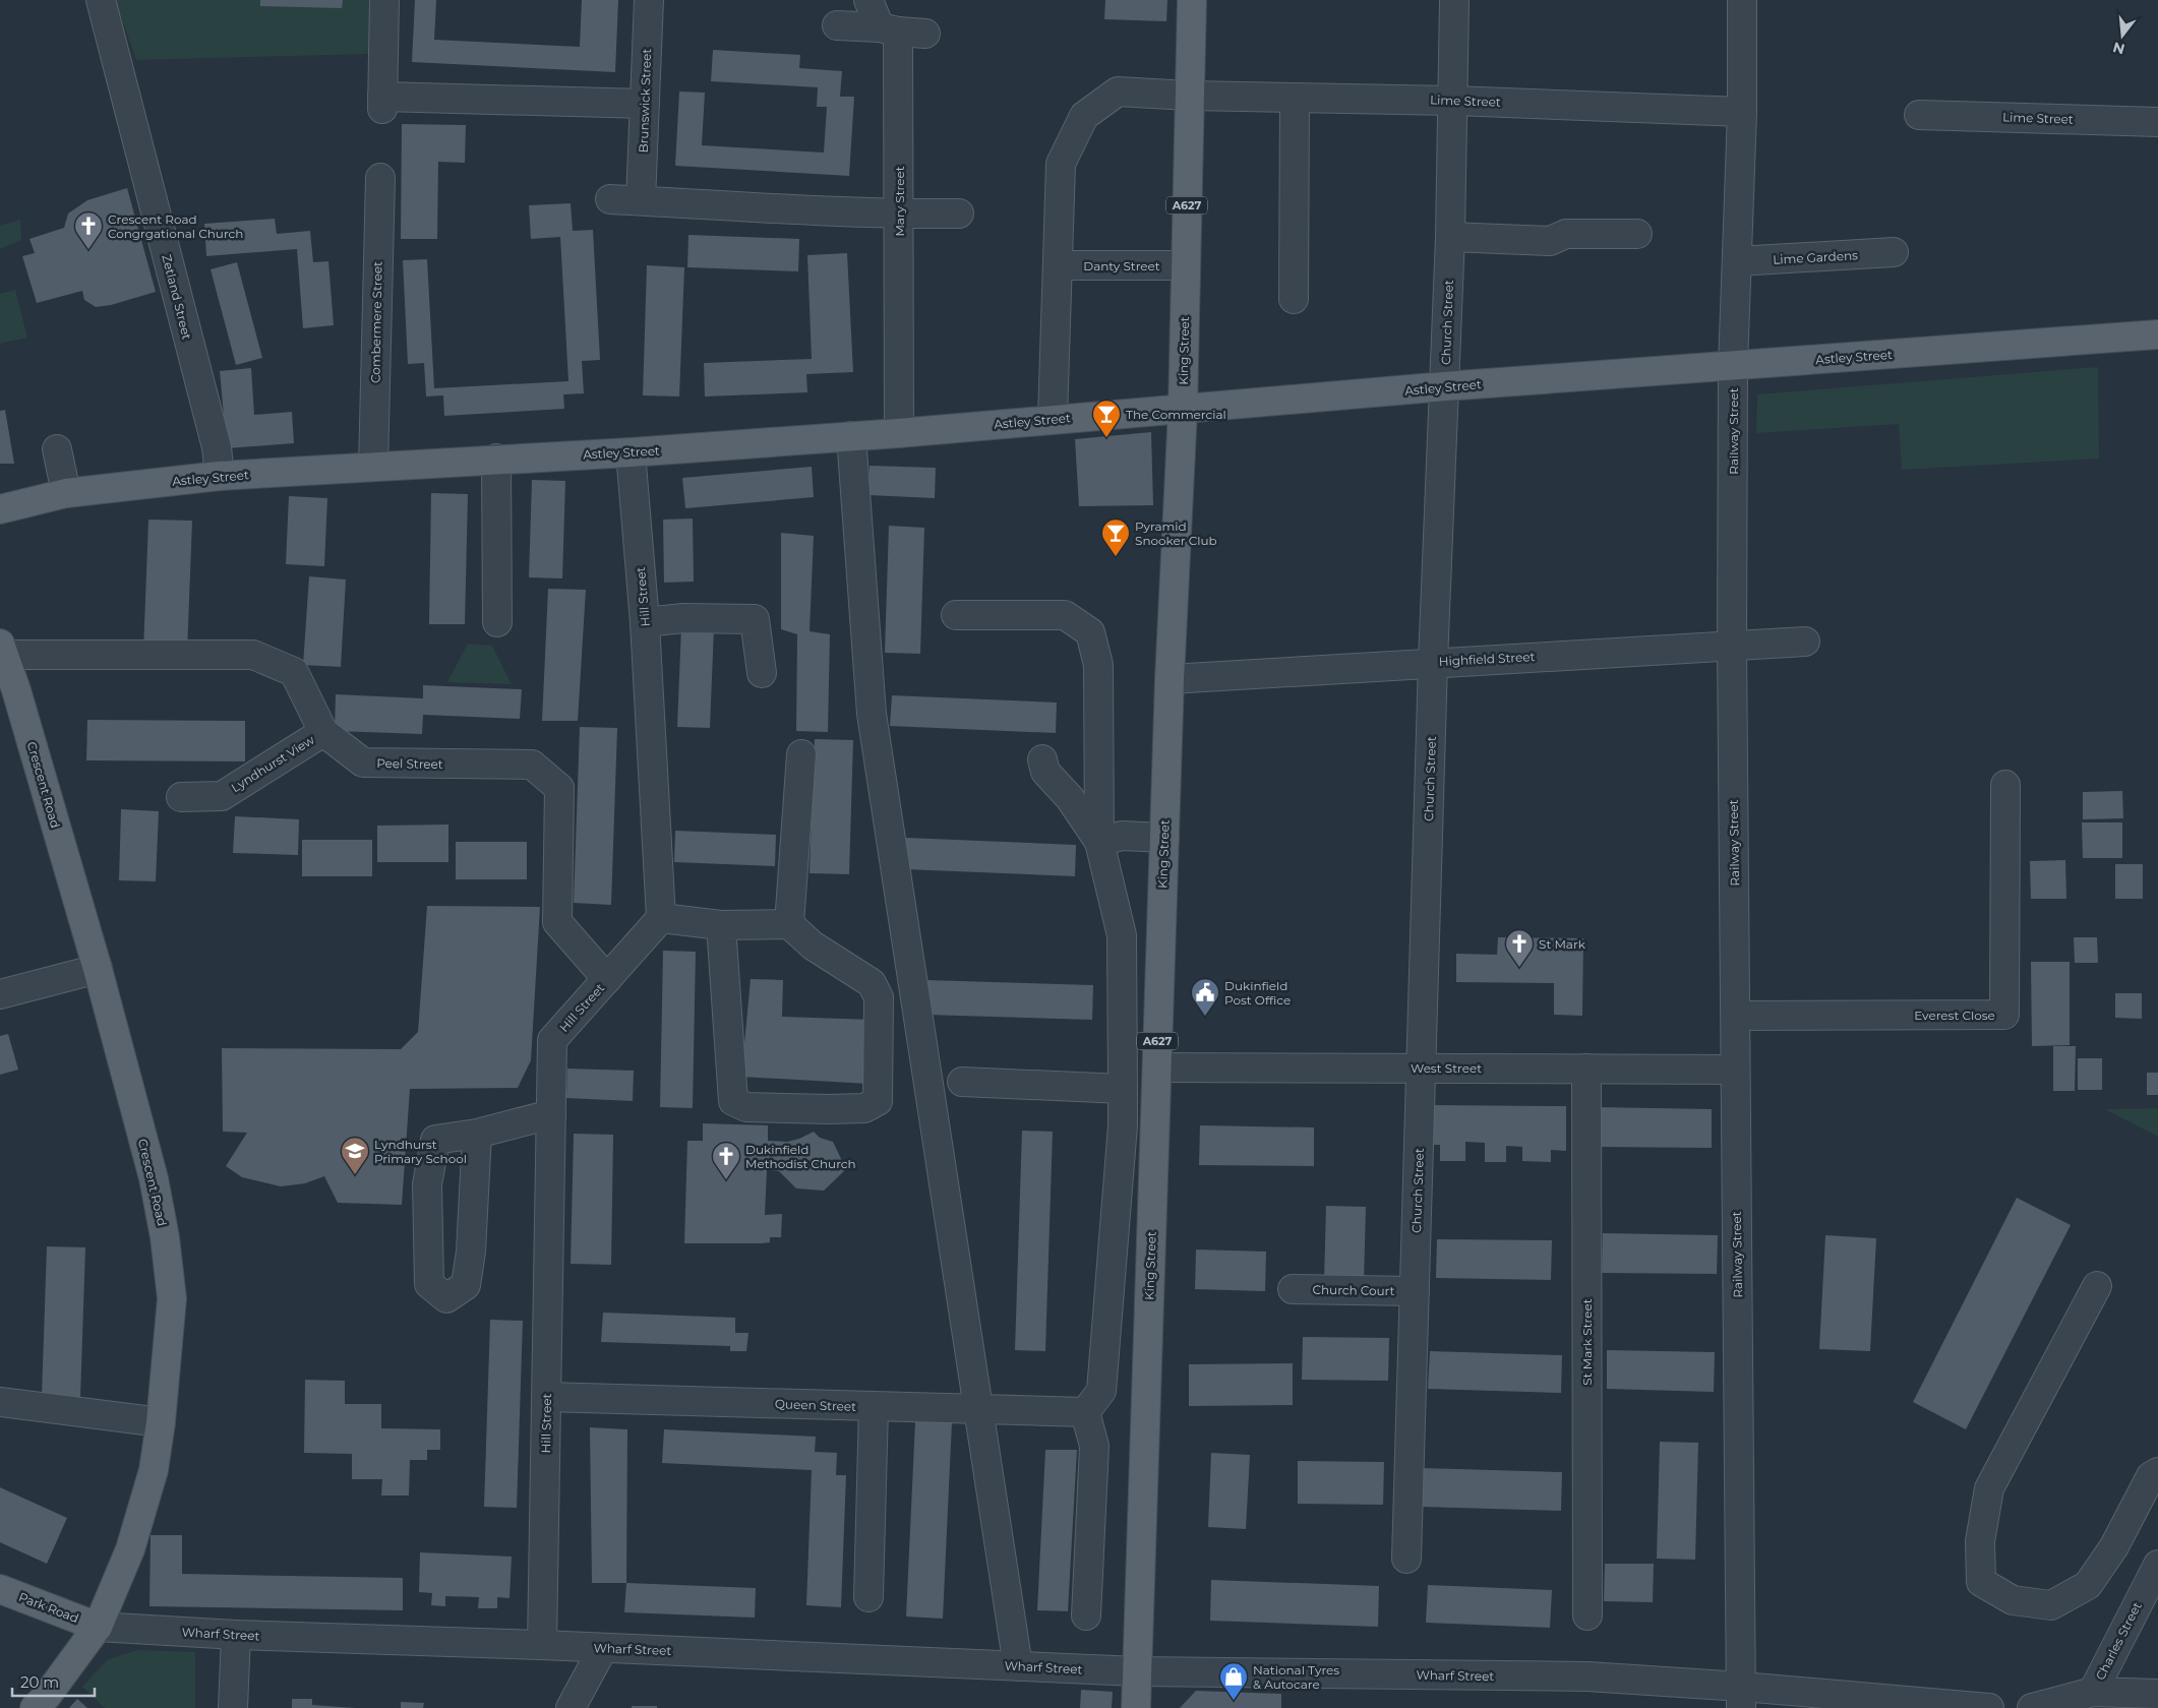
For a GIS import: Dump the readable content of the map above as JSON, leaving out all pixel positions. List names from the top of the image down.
{
  "streets": {
    "main road": [
      "A627",
      "King Street",
      "Astley Street",
      "Crescent Road",
      "Park Road"
    ],
    "street": [
      "Brunswick Street",
      "Lime Street",
      "Mary Street",
      "Lime Gardens",
      "Danty Street",
      "Zetland Street",
      "Combermere Street",
      "Church Street",
      "Railway Street",
      "Hill Street",
      "Highfield Street",
      "Lyndhurst View",
      "Peel Street",
      "Everest Close",
      "West Street",
      "Church Court",
      "St Mark Street",
      "Queen Street",
      "Wharf Street",
      "Charles Street"
    ]
  },
  "crossings": [
    ["Lime Street", "Danty Street"],
    ["Lime Street", "Church Street"],
    ["Lime Street", "King Street"],
    ["Lime Street", "Astley Street"],
    ["Lime Street", "Railway Street"],
    ["Mary Street", "Astley Street"],
    ["Lime Gardens", "Railway Street"],
    ["Danty Street", "King Street"],
    ["Zetland Street", "Astley Street"],
    ["Combermere Street", "Astley Street"],
    ["Church Street", "Astley Street"],
    ["Church Street", "Highfield Street"],
    ["Church Street", "West Street"],
    ["Church Street", "Church Court"],
    ["King Street", "Astley Street"],
    ["King Street", "Highfield Street"],
    ["King Street", "West Street"],
    ["King Street", "Wharf Street"],
    ["Astley Street", "Railway Street"],
    ["Astley Street", "Hill Street"],
    ["Railway Street", "Highfield Street"],
    ["Railway Street", "Everest Close"],
    ["Railway Street", "West Street"],
    ["Railway Street", "Wharf Street"],
    ["Hill Street", "Peel Street"],
    ["Hill Street", "Queen Street"],
    ["Hill Street", "Wharf Street"],
    ["Lyndhurst View", "Peel Street"],
    ["Peel Street", "Crescent Road"],
    ["Crescent Road", "Park Road"],
    ["Crescent Road", "Wharf Street"],
    ["West Street", "St Mark Street"],
    ["Park Road", "Wharf Street"]
  ],
  "places": {
    "church": ["Crescent Road Congrgational Church", "St Mark", "Dukinfield Methodist Church"],
    "bar": ["The Commercial", "Pyramid Snooker Club"],
    "public building": ["Dukinfield Post Office"],
    "school or university": ["Lyndhurst Primary School"],
    "shop": ["National Tyres & Autocare"]
  },
  "scale_bar": "20 m",
  "north": "bottom"
}
